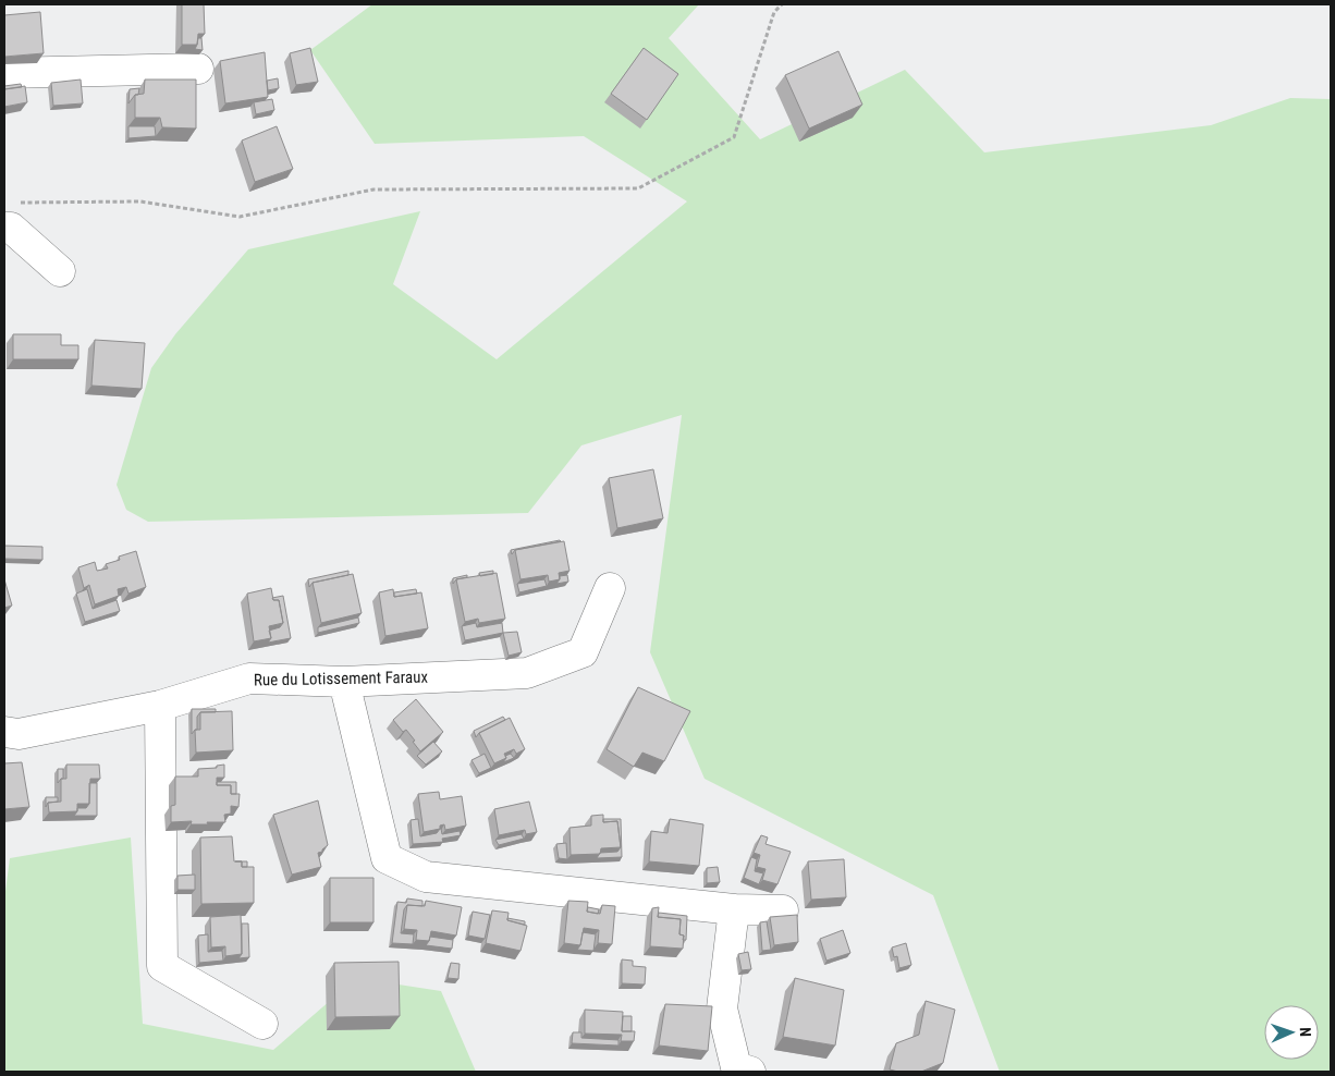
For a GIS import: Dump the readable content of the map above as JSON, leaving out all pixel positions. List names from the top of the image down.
{
  "streets": {
    "street": ["Rue du Lotissement Faraux"]
  },
  "north": "right"
}
